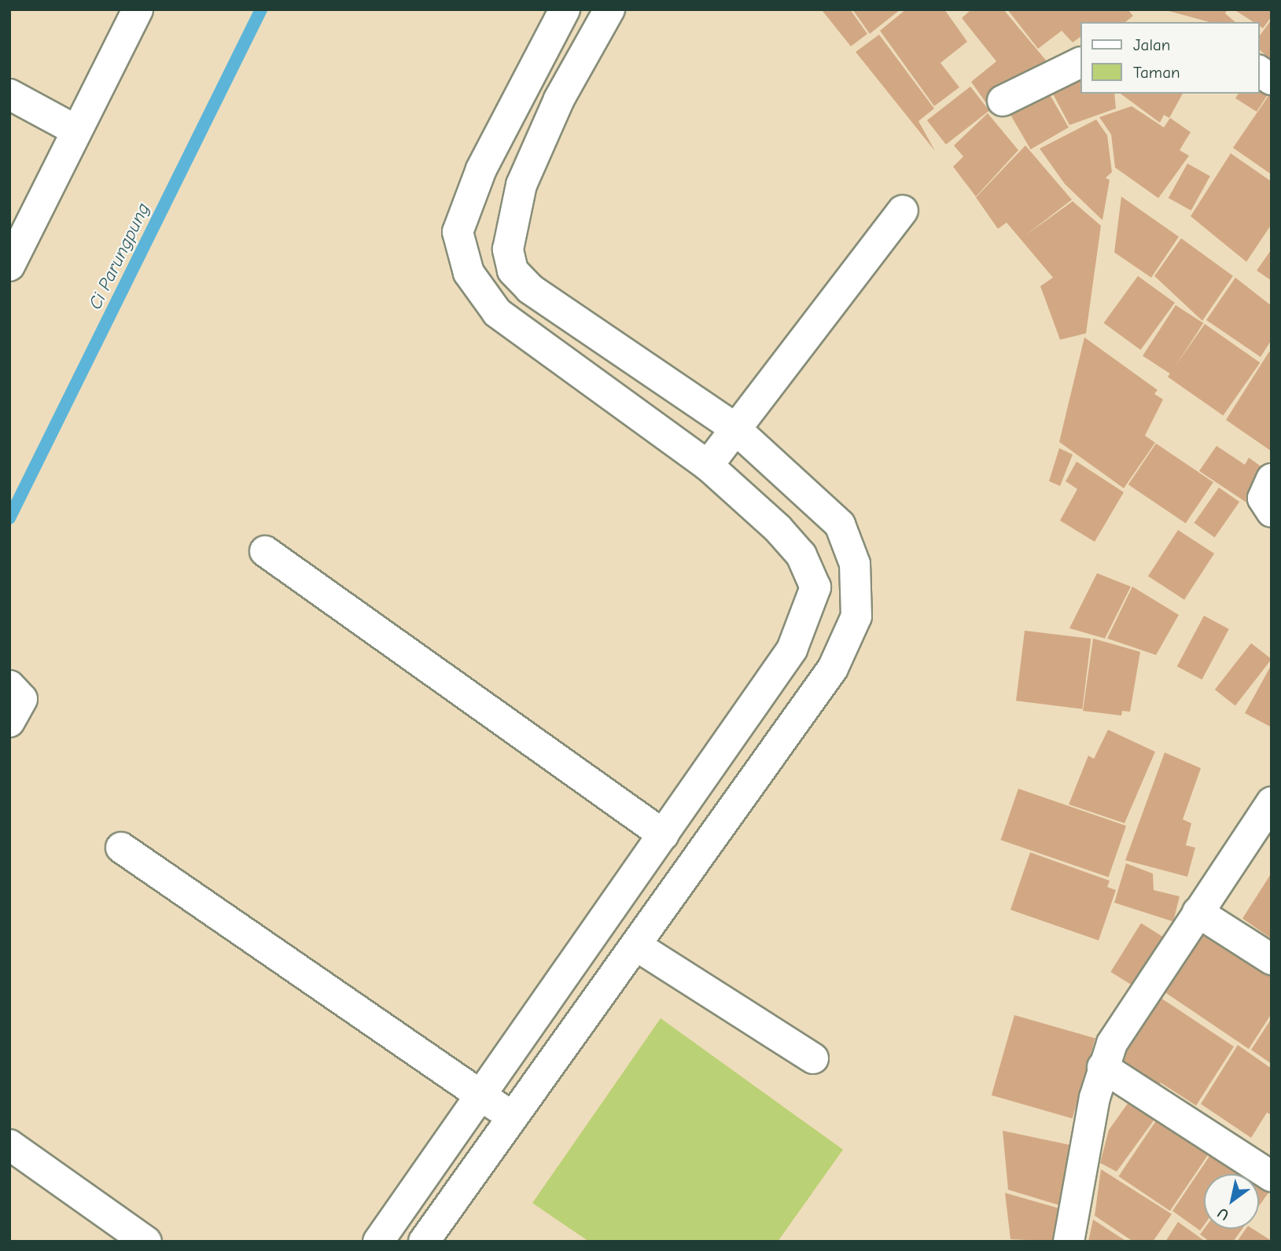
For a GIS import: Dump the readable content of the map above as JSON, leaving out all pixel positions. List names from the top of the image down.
{
  "water": ["Ci Parungpung"],
  "legend": ["Jalan", "Taman"],
  "north": "bottom left"
}
